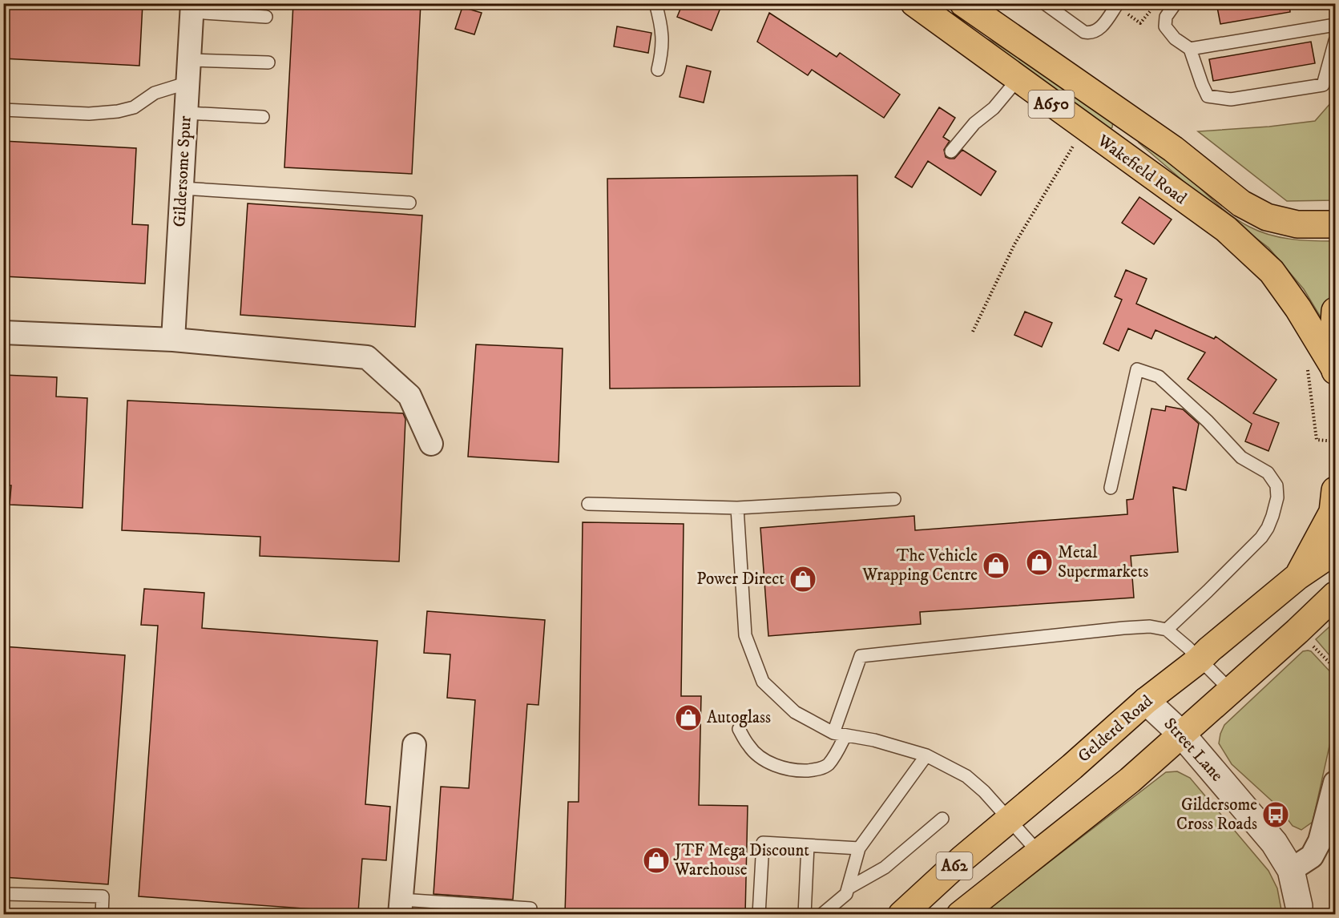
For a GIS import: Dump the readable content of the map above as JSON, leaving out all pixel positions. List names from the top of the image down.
{
  "streets": {
    "main road": [
      "A650",
      "Wakefield Road",
      "Gelderd Road",
      "A62"
    ],
    "street": ["Gildersome Spur", "Street Lane"]
  },
  "crossings": [
    ["Gelderd Road", "Street Lane"],
    ["Street Lane", "A62"]
  ],
  "places": {
    "shop": [
      "Metal Supermarkets",
      "The Vehicle Wrapping Centre",
      "Power Direct",
      "Autoglass",
      "JTF Mega Discount Warehouse"
    ],
    "bus stop": ["Gildersome Cross Roads"]
  }
}
